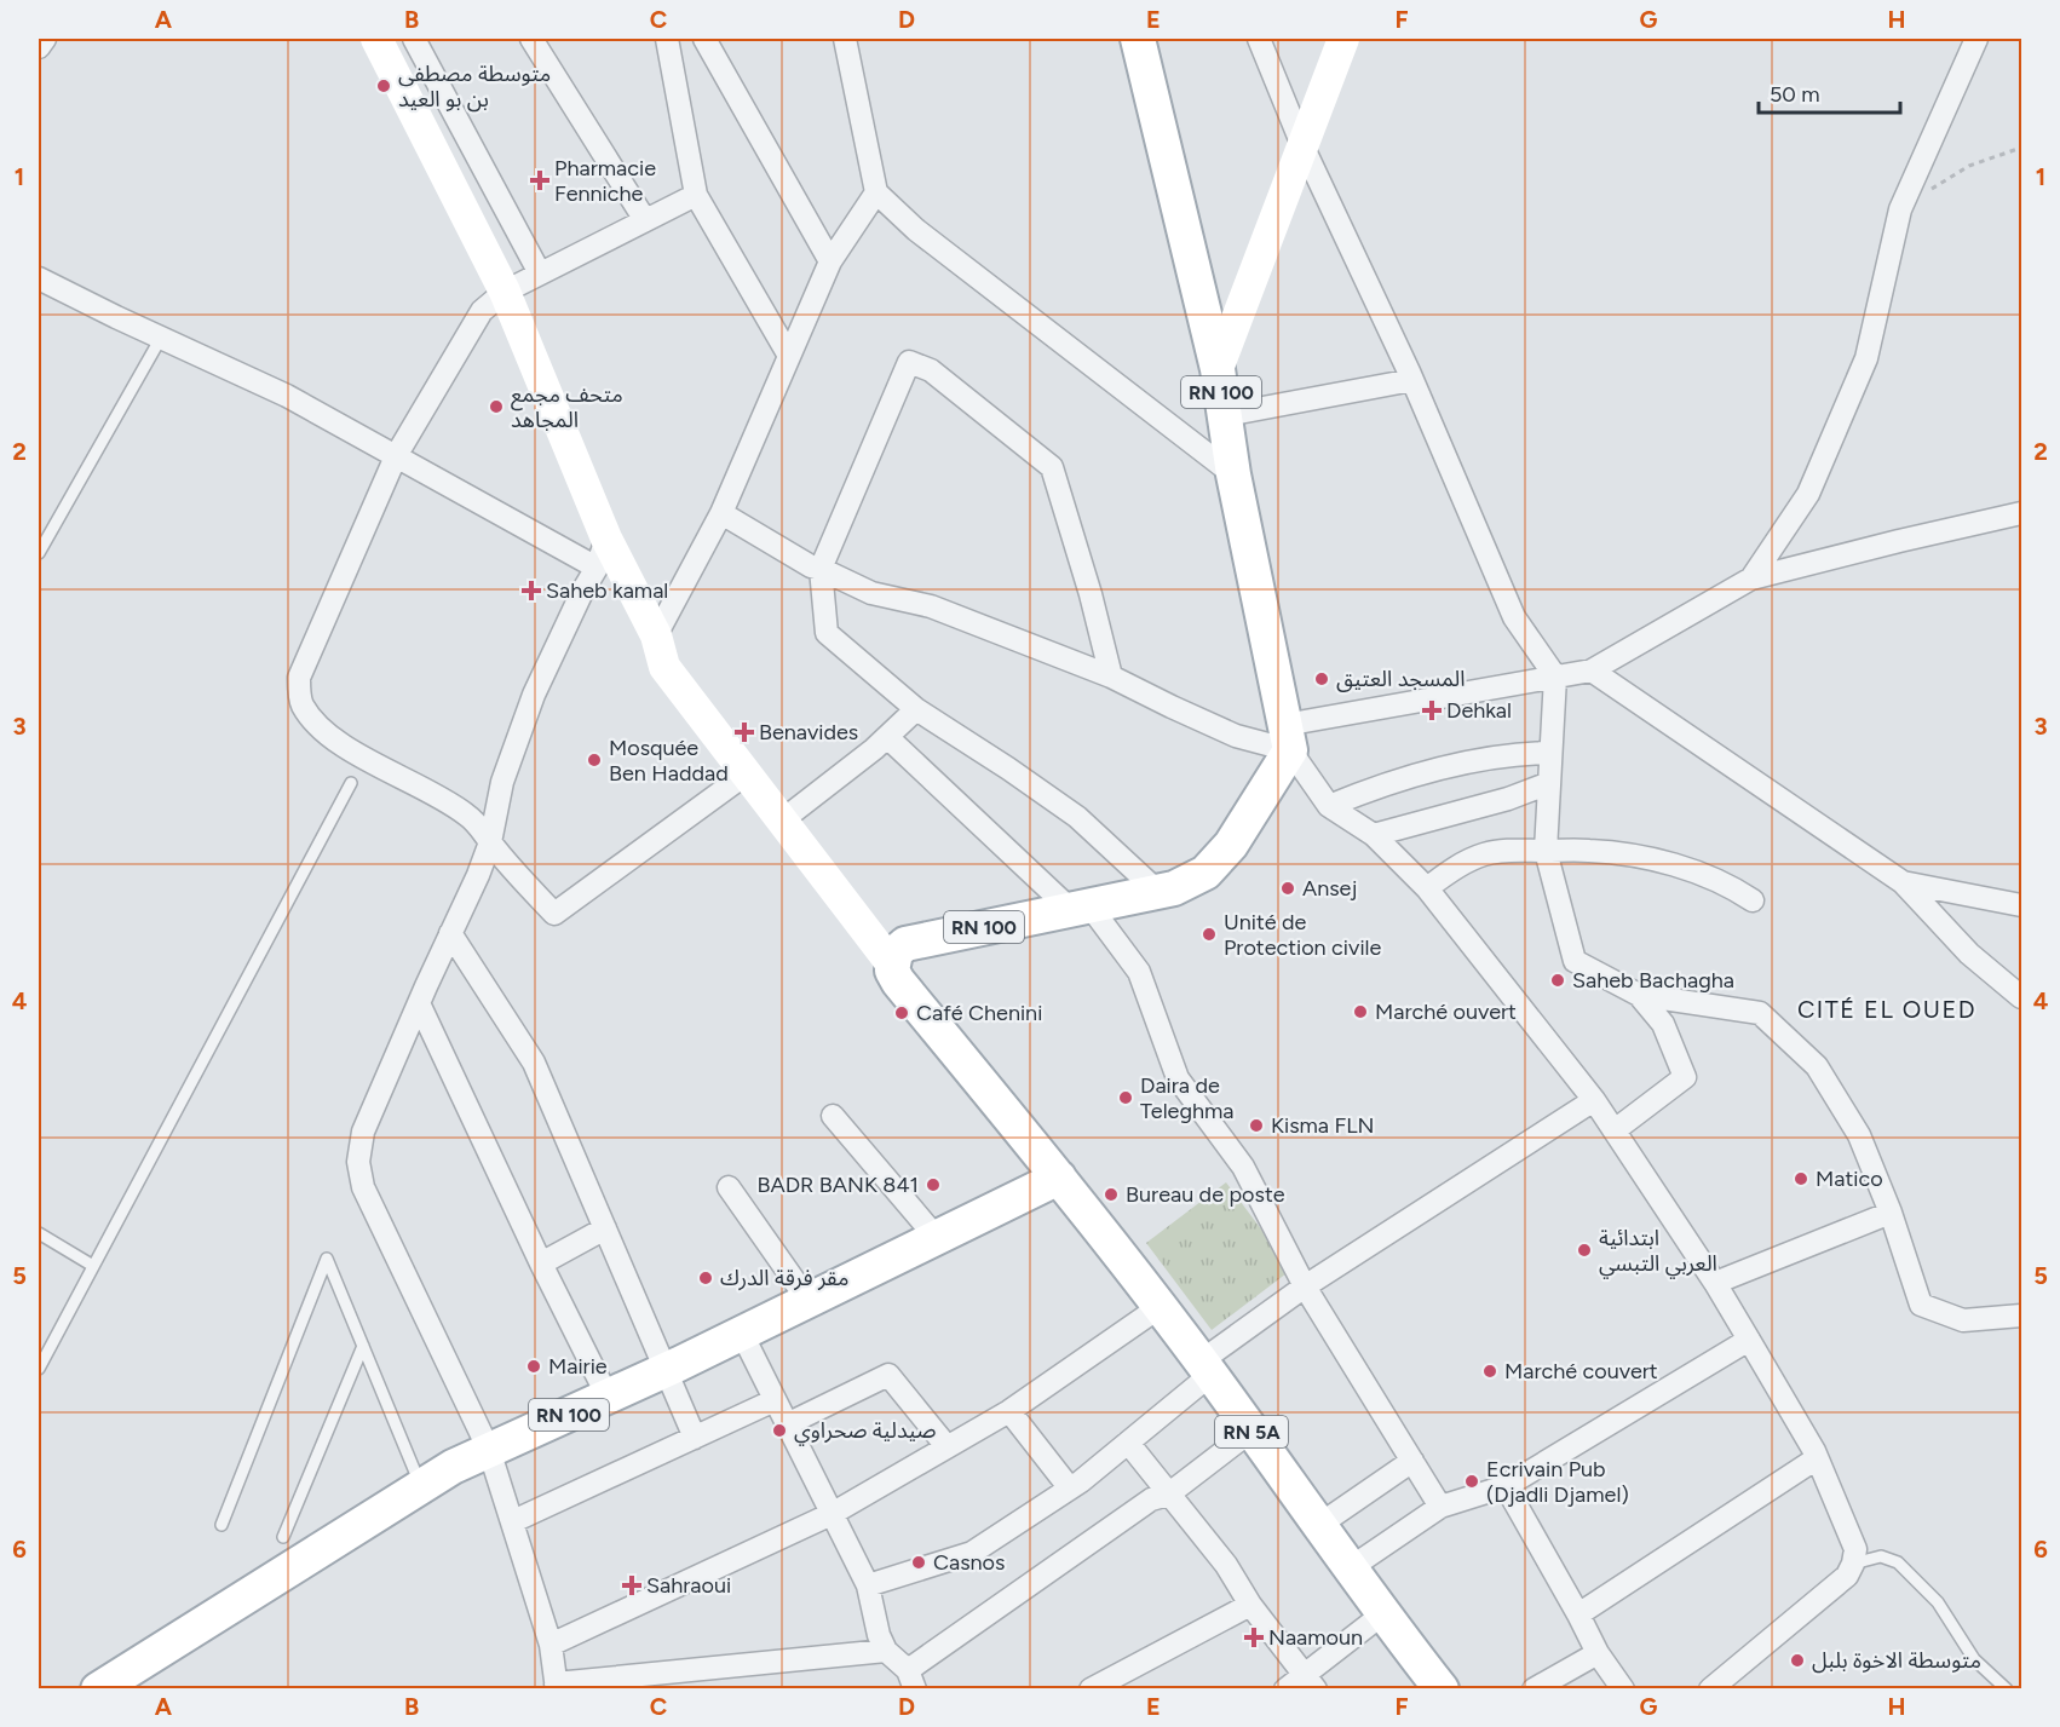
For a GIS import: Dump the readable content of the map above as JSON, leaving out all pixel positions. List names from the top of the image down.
{
  "streets": {
    "main road": ["RN 100", "RN 5A"]
  },
  "crossings": [
    ["RN 100", "RN 5A"]
  ],
  "districts": ["CITÉ EL OUED"],
  "places": {
    "other": [
      "متوسطة مصطفى بن بو العيد",
      "متحف مجمع المجاهد",
      "المسجد العتيق",
      "Mosquée Ben Haddad",
      "Ansej",
      "Unité de Protection civile",
      "Saheb Bachagha",
      "Marché ouvert",
      "Café Chenini",
      "Daira de Teleghma",
      "Kisma FLN",
      "Matico",
      "BADR BANK 841",
      "Bureau de poste",
      "ابتدائية العربي التبسي",
      "مقر فرقة الدرك",
      "Mairie",
      "Marché couvert",
      "صيدلية صحراوي",
      "Ecrivain Pub (Djadli Djamel)",
      "Casnos",
      "متوسطة الاخوة بلبل"
    ],
    "health": [
      "Pharmacie Fenniche",
      "Saheb kamal",
      "Dehkal",
      "Benavides",
      "Sahraoui",
      "Naamoun"
    ]
  },
  "scale_bar": "50 m",
  "grid": {
    "columns": [
      "A",
      "B",
      "C",
      "D",
      "E",
      "F",
      "G",
      "H"
    ],
    "rows": [
      "1",
      "2",
      "3",
      "4",
      "5",
      "6"
    ]
  }
}
